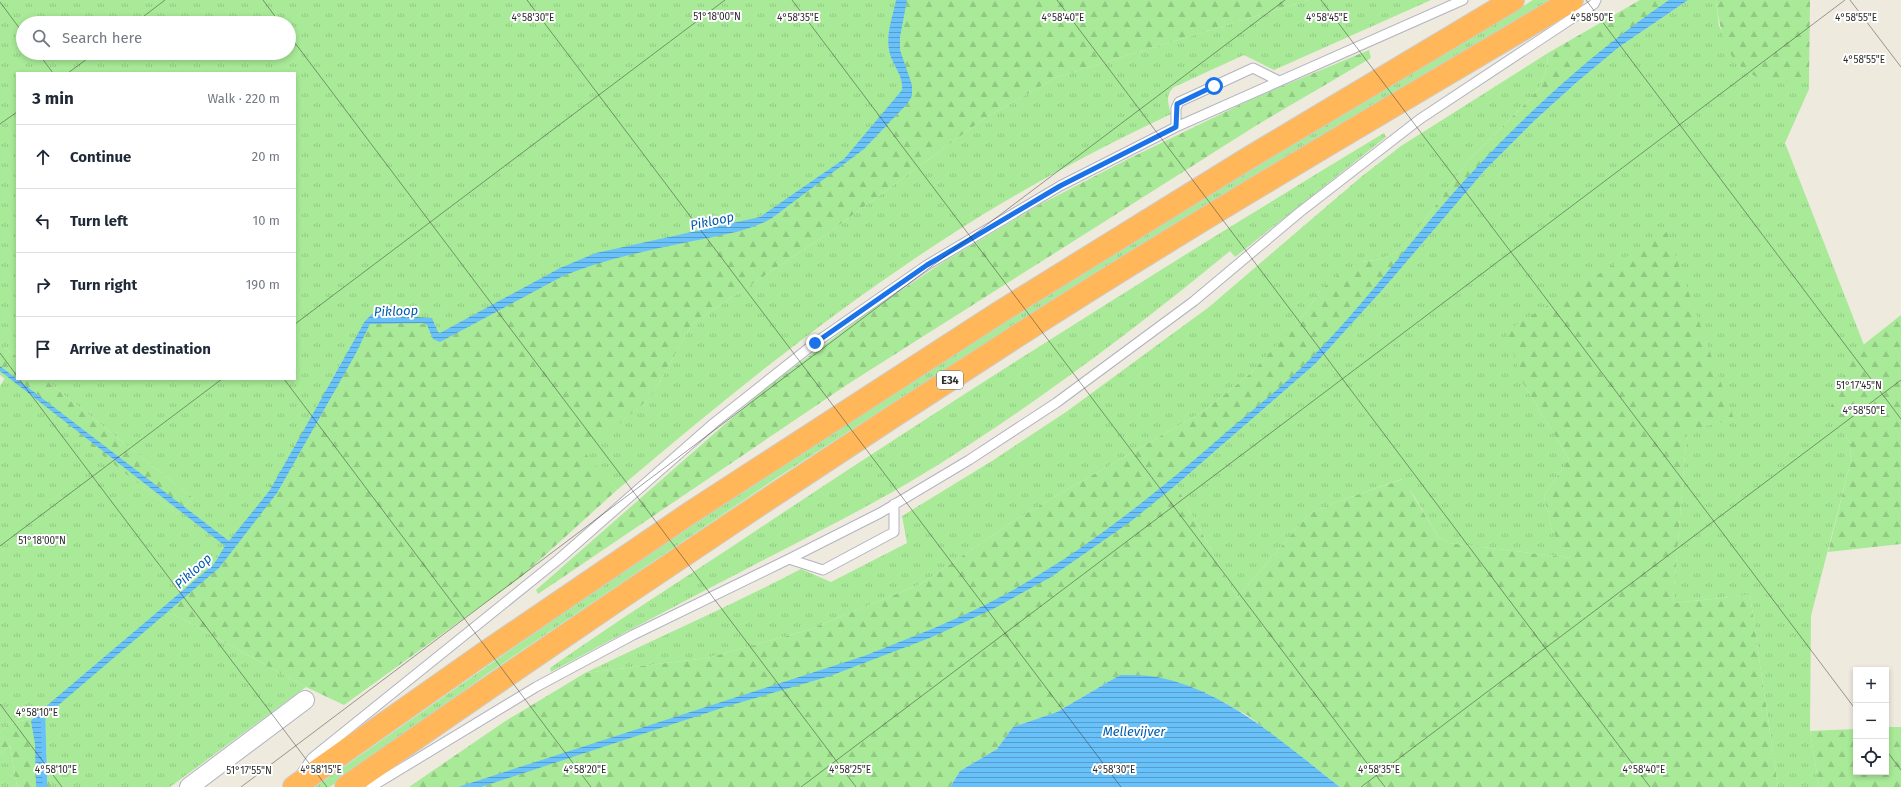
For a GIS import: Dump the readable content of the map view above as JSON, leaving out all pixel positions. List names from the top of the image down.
{
  "streets": {
    "highway": ["E34"]
  },
  "water": ["Pikloop", "Mellevijver"],
  "page": {
    "search": "Search here",
    "heading": ["3 min", "Walk · 220 m"],
    "list": [
      ["Continue", "20 m"],
      ["Turn left", "10 m"],
      ["Turn right", "190 m"],
      "Arrive at destination"
    ],
    "map_buttons": ["+", "−"]
  },
  "coordinates": [
    "51°18'00\"N",
    "4°58'30\"E",
    "4°58'35\"E",
    "4°58'40\"E",
    "4°58'45\"E",
    "4°58'50\"E",
    "4°58'55\"E",
    "51°17'45\"N",
    "4°58'10\"E",
    "4°58'15\"E",
    "4°58'20\"E",
    "4°58'25\"E",
    "51°17'55\"N"
  ]
}
